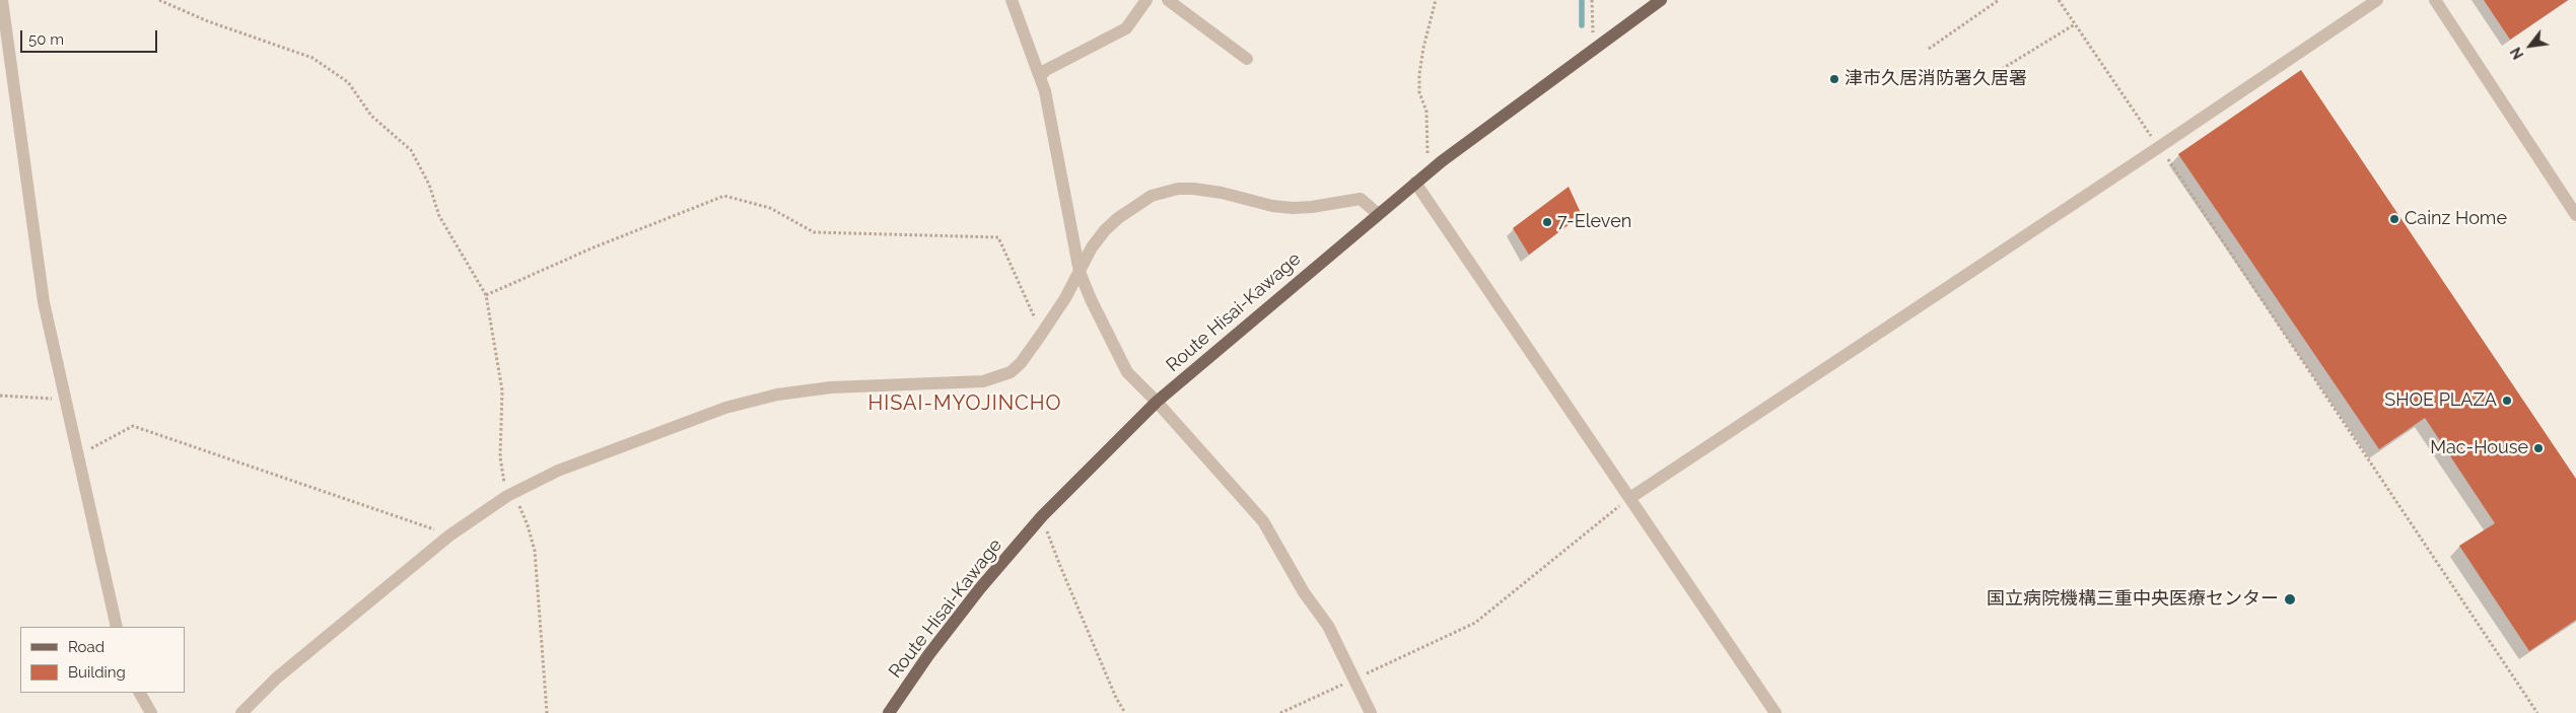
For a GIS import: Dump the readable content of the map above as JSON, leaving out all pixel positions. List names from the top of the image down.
{
  "streets": {
    "main road": ["Route Hisai-Kawage"]
  },
  "districts": ["HISAI-MYOJINCHO"],
  "places": [
    "津市久居消防署久居署",
    "Cainz Home",
    "7-Eleven",
    "SHOE PLAZA",
    "Mac-House",
    "国立病院機構三重中央医療センター"
  ],
  "legend": ["Road", "Building"],
  "scale_bar": "50 m",
  "north": "bottom left"
}
